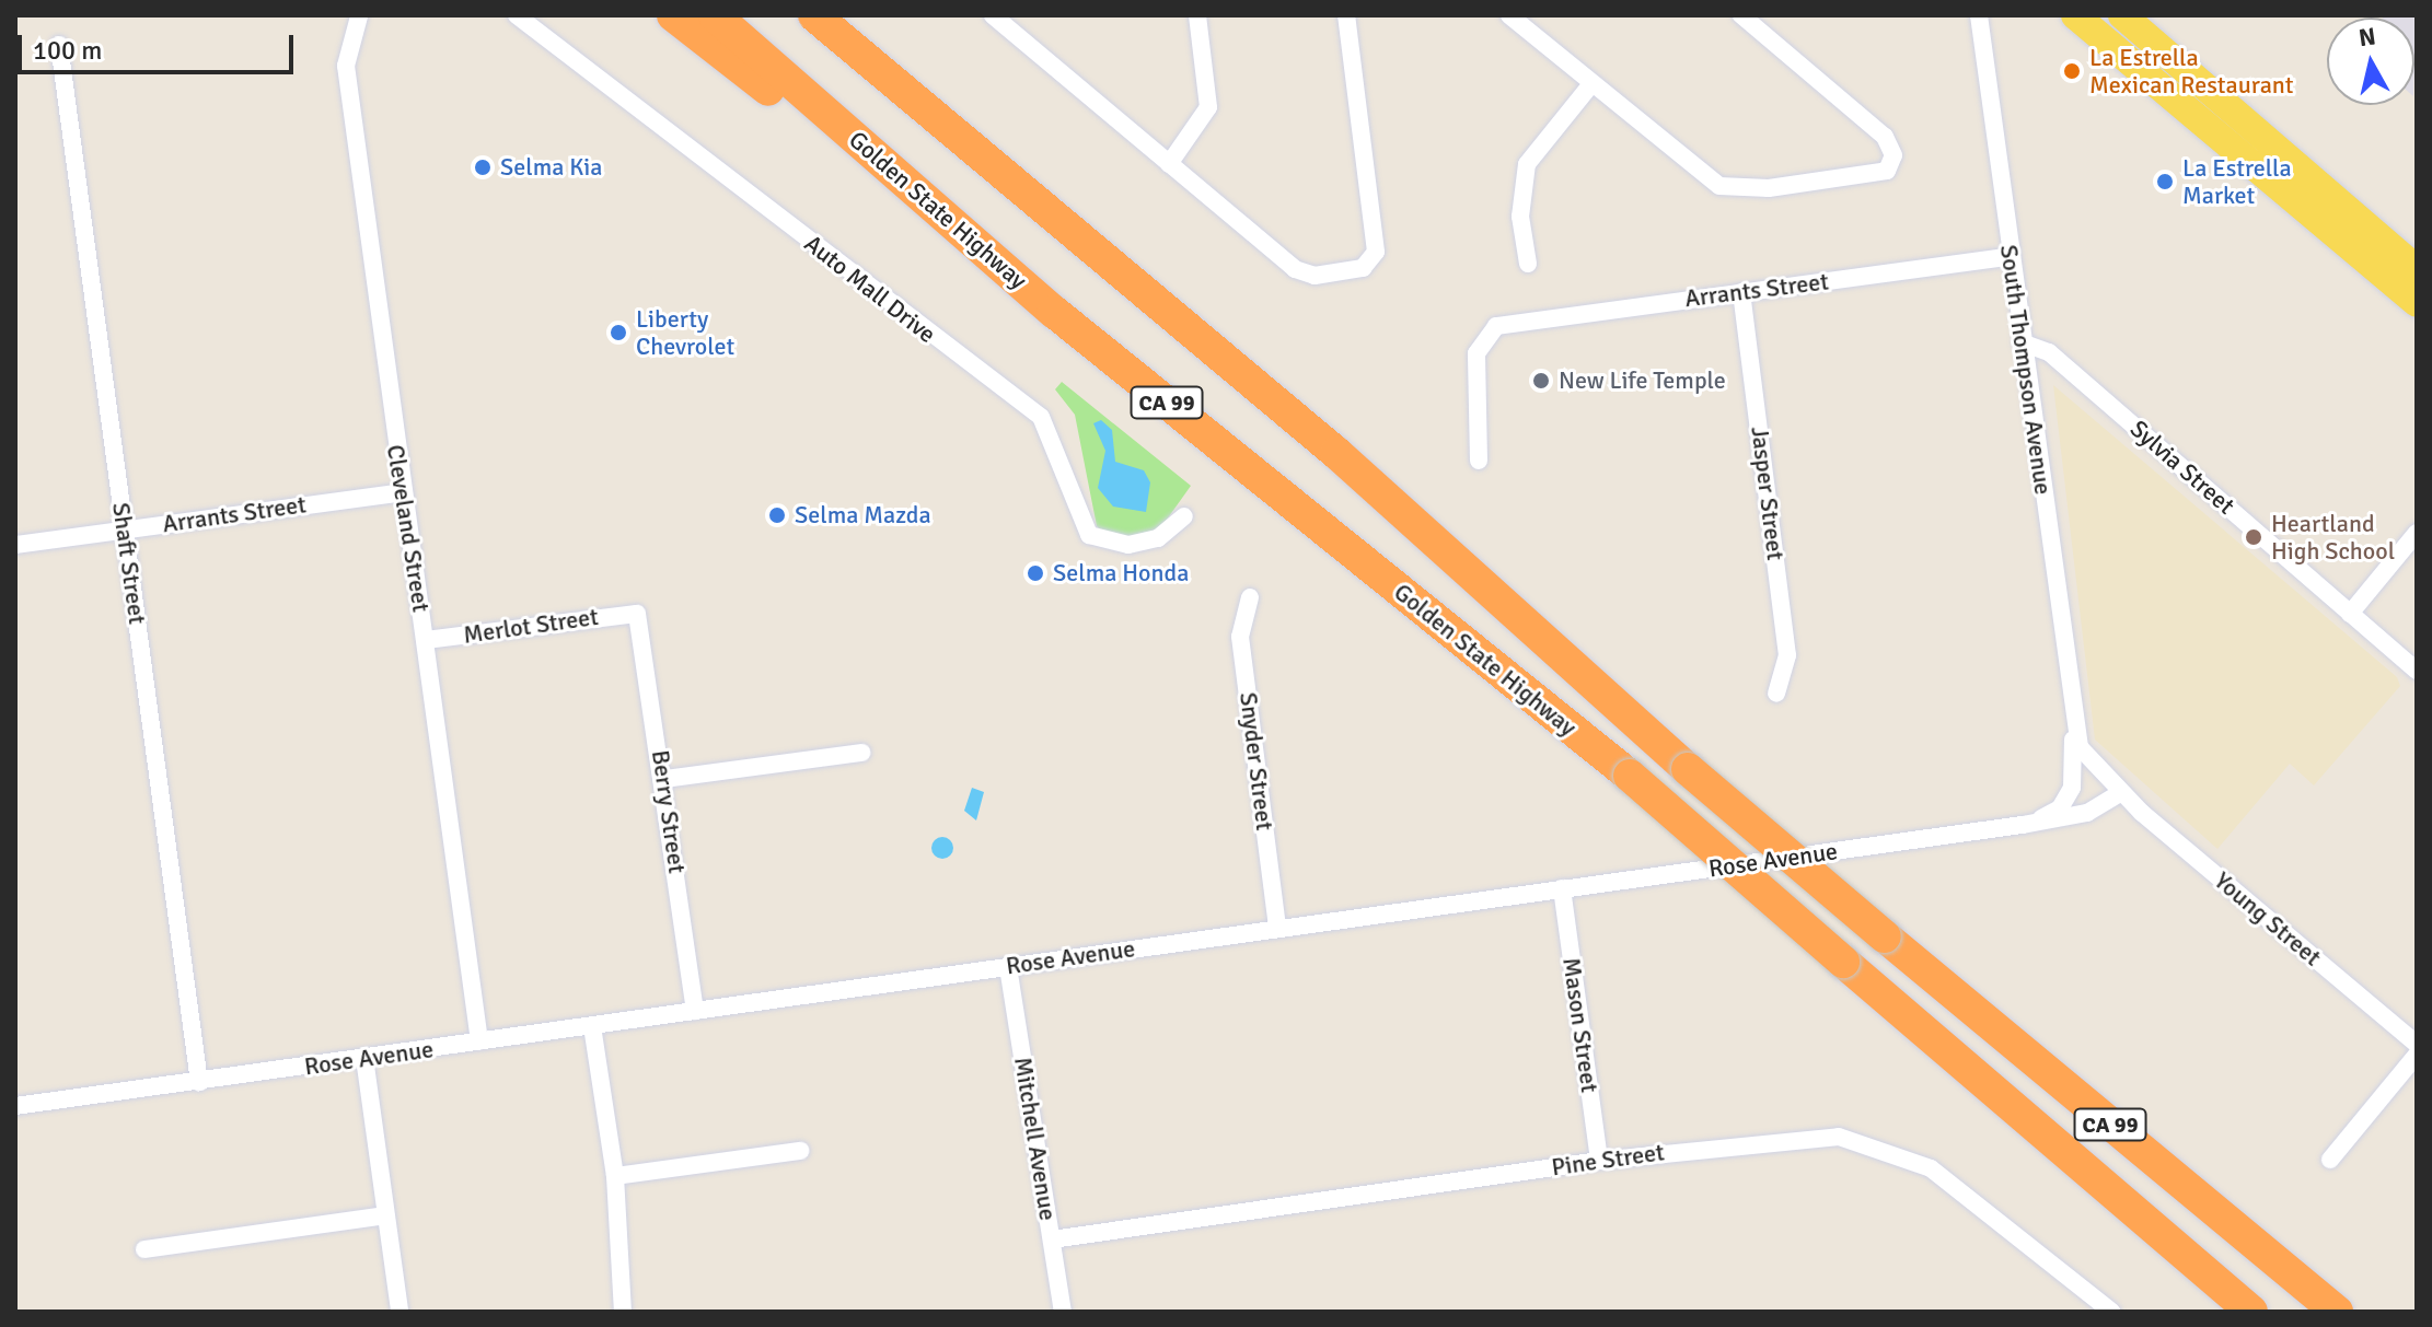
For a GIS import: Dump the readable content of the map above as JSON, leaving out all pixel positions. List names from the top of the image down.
{
  "streets": {
    "highway": ["Golden State Highway", "CA 99"],
    "street": [
      "Auto Mall Drive",
      "Arrants Street",
      "South Thompson Avenue",
      "Sylvia Street",
      "Jasper Street",
      "Cleveland Street",
      "Shaft Street",
      "Merlot Street",
      "Snyder Street",
      "Berry Street",
      "Rose Avenue",
      "Young Street",
      "Mason Street",
      "Mitchell Avenue",
      "Pine Street"
    ]
  },
  "crossings": [
    ["Arrants Street", "South Thompson Avenue"],
    ["Arrants Street", "Jasper Street"],
    ["Arrants Street", "Cleveland Street"],
    ["Arrants Street", "Shaft Street"],
    ["South Thompson Avenue", "Sylvia Street"],
    ["South Thompson Avenue", "Rose Avenue"],
    ["South Thompson Avenue", "Young Street"],
    ["Cleveland Street", "Merlot Street"],
    ["Cleveland Street", "Rose Avenue"],
    ["Shaft Street", "Rose Avenue"],
    ["Merlot Street", "Berry Street"],
    ["Snyder Street", "Rose Avenue"],
    ["Berry Street", "Rose Avenue"],
    ["Rose Avenue", "Young Street"],
    ["Rose Avenue", "Mason Street"],
    ["Rose Avenue", "Mitchell Avenue"],
    ["Mason Street", "Pine Street"],
    ["Mitchell Avenue", "Pine Street"]
  ],
  "places": [
    "La Estrella Mexican Restaurant",
    "Selma Kia",
    "La Estrella Market",
    "Liberty Chevrolet",
    "New Life Temple",
    "Selma Mazda",
    "Heartland High School",
    "Selma Honda"
  ],
  "scale_bar": "100 m",
  "north": "top"
}
